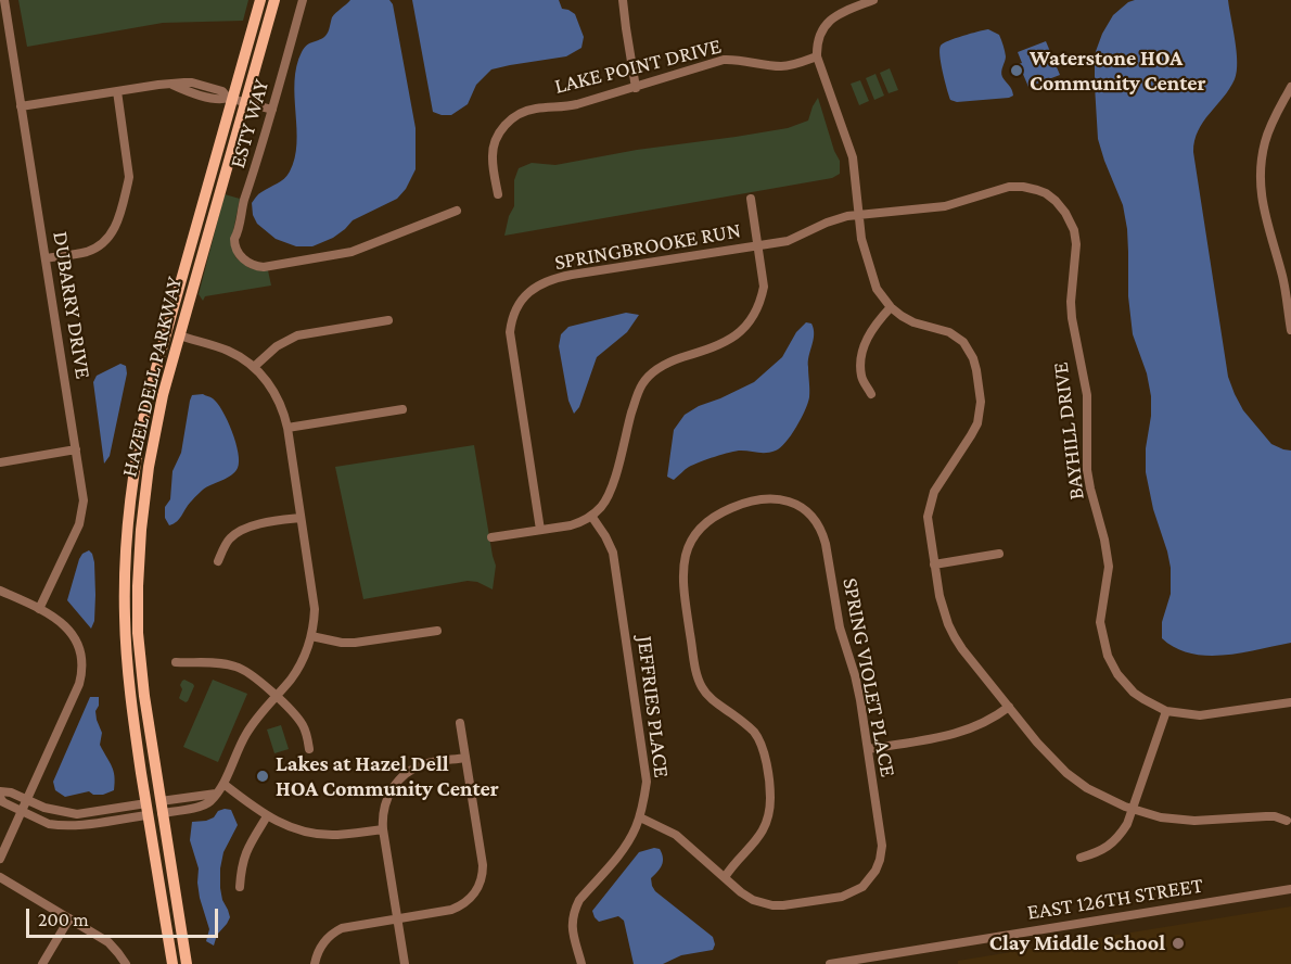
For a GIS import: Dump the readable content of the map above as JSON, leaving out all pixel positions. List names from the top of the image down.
{
  "streets": {
    "main road": ["HAZEL DELL PARKWAY"],
    "street": [
      "LAKE POINT DRIVE",
      "ESTY WAY",
      "SPRINGBROOKE RUN",
      "DUBARRY DRIVE",
      "BAYHILL DRIVE",
      "SPRING VIOLET PLACE",
      "JEFFRIES PLACE",
      "EAST 126TH STREET"
    ]
  },
  "crossings": [
    ["SPRINGBROOKE RUN", "BAYHILL DRIVE"],
    ["SPRING VIOLET PLACE", "JEFFRIES PLACE"]
  ],
  "places": ["Waterstone HOA Community Center", "Lakes at Hazel Dell HOA Community Center", "Clay Middle School"],
  "scale_bar": "200 m"
}
